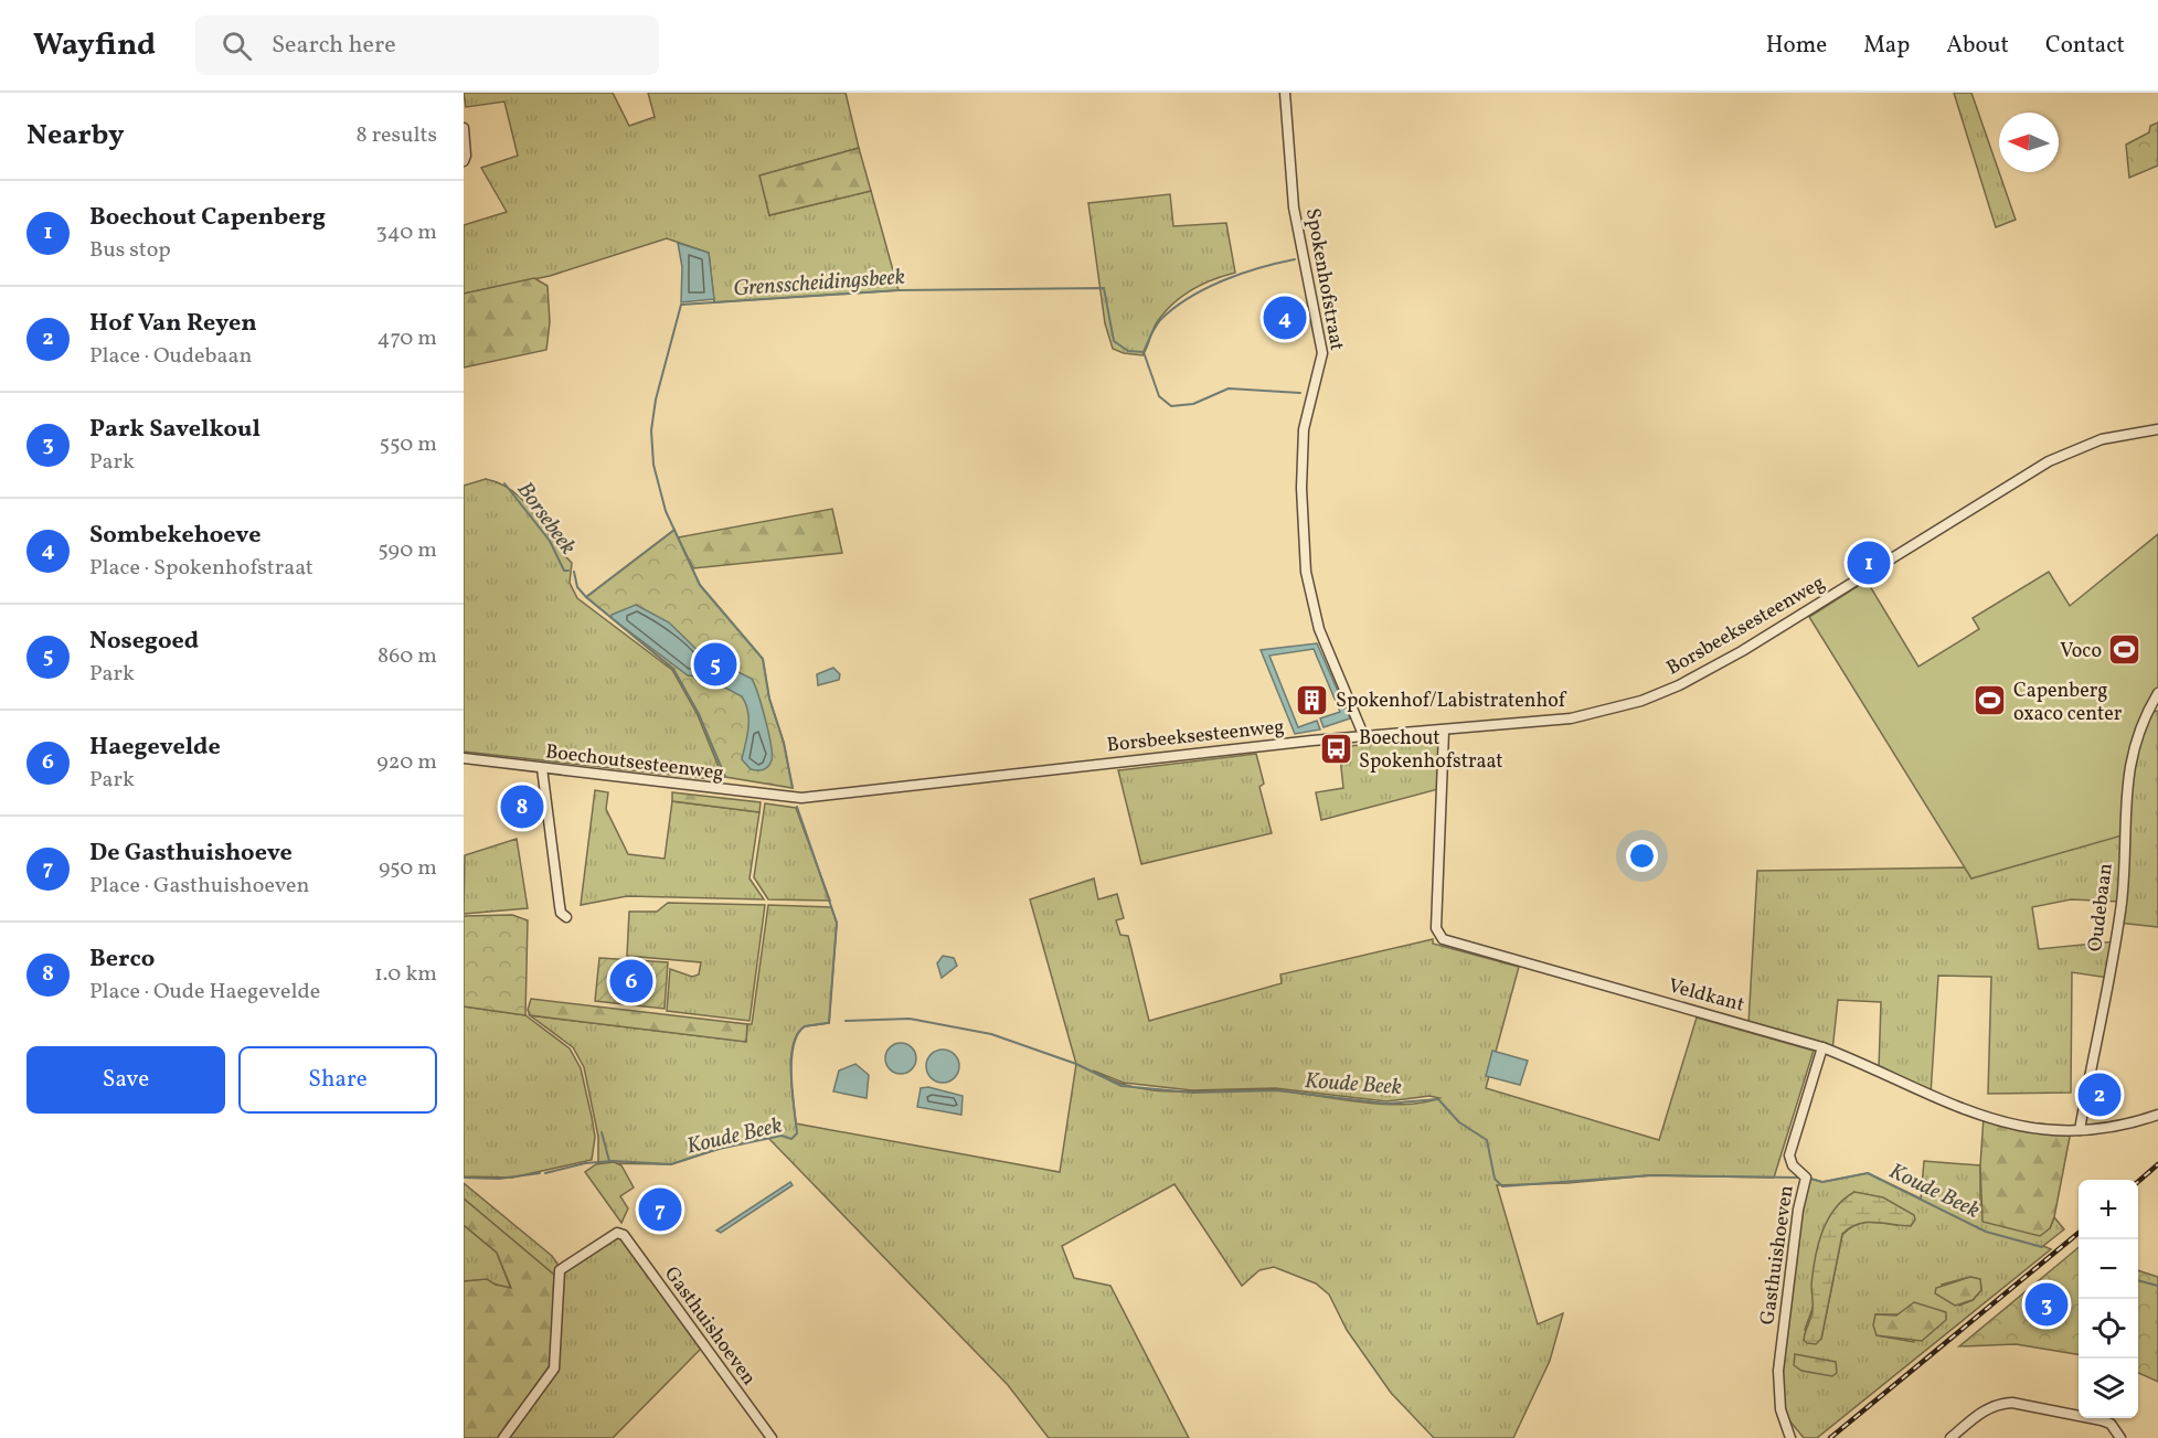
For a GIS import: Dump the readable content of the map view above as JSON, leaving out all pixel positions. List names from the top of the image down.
{
  "streets": {
    "street": [
      "Spokenhofstraat",
      "Borsbeeksesteenweg",
      "Boechoutsesteenweg",
      "Oudebaan",
      "Veldkant",
      "Gasthuishoeven"
    ]
  },
  "crossings": [
    ["Spokenhofstraat", "Borsbeeksesteenweg"],
    ["Borsbeeksesteenweg", "Boechoutsesteenweg"],
    ["Borsbeeksesteenweg", "Veldkant"],
    ["Oudebaan", "Veldkant"],
    ["Veldkant", "Gasthuishoeven"]
  ],
  "water": ["Grensscheidingsbeek", "Borsebeek", "Koude Beek"],
  "places": {
    "sports": ["Voco", "Capenberg oxaco center"],
    "building": ["Spokenhof/Labistratenhof"],
    "bus stop": ["Boechout Spokenhofstraat"]
  },
  "north": "left",
  "page": {
    "header": "Wayfind",
    "search": "Search here",
    "nav": [
      "Home",
      "Map",
      "About",
      "Contact"
    ],
    "heading": ["Nearby", "8 results"],
    "list": [
      {
        "mark": "1",
        "name": "Boechout Capenberg",
        "note": "Bus stop",
        "value": "340 m"
      },
      {
        "mark": "2",
        "name": "Hof Van Reyen",
        "note": "Place · Oudebaan",
        "value": "470 m"
      },
      {
        "mark": "3",
        "name": "Park Savelkoul",
        "note": "Park",
        "value": "550 m"
      },
      {
        "mark": "4",
        "name": "Sombekehoeve",
        "note": "Place · Spokenhofstraat",
        "value": "590 m"
      },
      {
        "mark": "5",
        "name": "Nosegoed",
        "note": "Park",
        "value": "860 m"
      },
      {
        "mark": "6",
        "name": "Haegevelde",
        "note": "Park",
        "value": "920 m"
      },
      {
        "mark": "7",
        "name": "De Gasthuishoeve",
        "note": "Place · Gasthuishoeven",
        "value": "950 m"
      },
      {
        "mark": "8",
        "name": "Berco",
        "note": "Place · Oude Haegevelde",
        "value": "1.0 km"
      }
    ],
    "pins": [
      "4",
      "1",
      "5",
      "8",
      "6",
      "2",
      "7",
      "3"
    ],
    "buttons": ["Save", "Share"],
    "map_buttons": ["+", "−"]
  }
}
